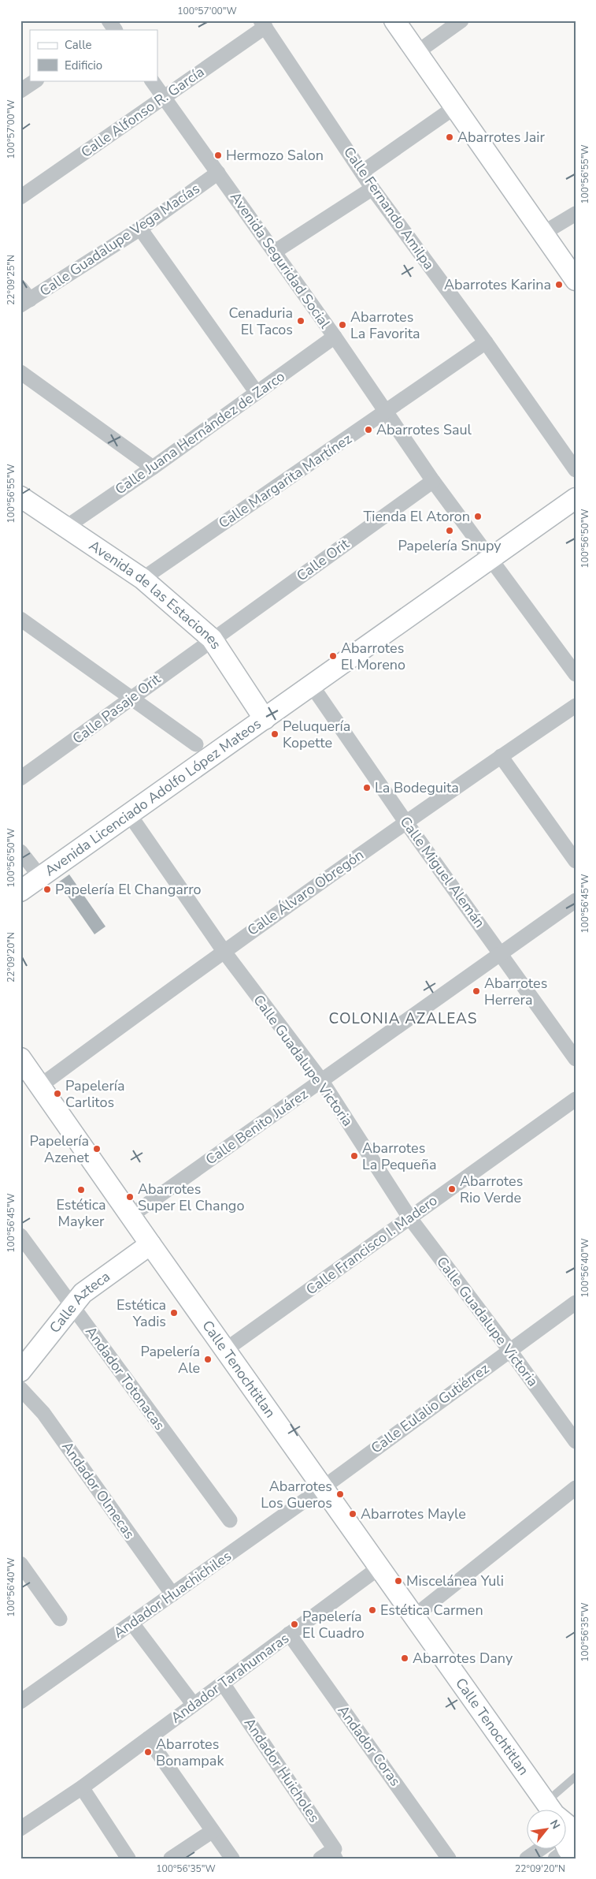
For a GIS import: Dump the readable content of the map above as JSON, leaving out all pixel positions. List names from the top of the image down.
{
  "streets": {
    "street": [
      "Calle Alfonso R. García",
      "Calle Fernando Amilpa",
      "Calle Guadalupe Vega Macías",
      "Avenida Seguridad Social",
      "Calle Juana Hernández de Zarco",
      "Calle Margarita Martínez",
      "Calle Orit",
      "Avenida de las Estaciones",
      "Calle Pasaje Orit",
      "Avenida Licenciado Adolfo López Mateos",
      "Calle Miguel Alemán",
      "Calle Álvaro Obregón",
      "Calle Guadalupe Victoria",
      "Calle Benito Juárez",
      "Calle Francisco I. Madero",
      "Calle Azteca",
      "Calle Tenochtitlan",
      "Andador Totonacas",
      "Calle Eulalio Gutiérrez",
      "Andador Olmecas",
      "Andador Huachichiles",
      "Andador Tarahumaras",
      "Andador Coras",
      "Andador Huicholes"
    ]
  },
  "crossings": [
    ["Calle Alfonso R. García", "Calle Fernando Amilpa"],
    ["Calle Alfonso R. García", "Avenida Seguridad Social"],
    ["Calle Fernando Amilpa", "Calle Margarita Martínez"],
    ["Calle Guadalupe Vega Macías", "Avenida Seguridad Social"],
    ["Avenida Seguridad Social", "Calle Juana Hernández de Zarco"],
    ["Avenida Seguridad Social", "Calle Margarita Martínez"],
    ["Avenida Seguridad Social", "Calle Orit"],
    ["Avenida Seguridad Social", "Avenida Licenciado Adolfo López Mateos"],
    ["Calle Juana Hernández de Zarco", "Avenida de las Estaciones"],
    ["Calle Margarita Martínez", "Avenida de las Estaciones"],
    ["Calle Orit", "Avenida de las Estaciones"],
    ["Calle Orit", "Calle Pasaje Orit"],
    ["Avenida de las Estaciones", "Calle Pasaje Orit"],
    ["Avenida de las Estaciones", "Avenida Licenciado Adolfo López Mateos"],
    ["Avenida Licenciado Adolfo López Mateos", "Calle Miguel Alemán"],
    ["Avenida Licenciado Adolfo López Mateos", "Calle Guadalupe Victoria"],
    ["Calle Miguel Alemán", "Calle Álvaro Obregón"],
    ["Calle Miguel Alemán", "Calle Benito Juárez"],
    ["Calle Álvaro Obregón", "Calle Guadalupe Victoria"],
    ["Calle Álvaro Obregón", "Calle Tenochtitlan"],
    ["Calle Guadalupe Victoria", "Calle Benito Juárez"],
    ["Calle Guadalupe Victoria", "Calle Francisco I. Madero"],
    ["Calle Guadalupe Victoria", "Calle Eulalio Gutiérrez"],
    ["Calle Benito Juárez", "Calle Tenochtitlan"],
    ["Calle Francisco I. Madero", "Calle Tenochtitlan"],
    ["Calle Azteca", "Calle Tenochtitlan"],
    ["Calle Azteca", "Andador Totonacas"],
    ["Calle Tenochtitlan", "Calle Eulalio Gutiérrez"],
    ["Calle Tenochtitlan", "Andador Huachichiles"],
    ["Calle Tenochtitlan", "Andador Tarahumaras"],
    ["Calle Eulalio Gutiérrez", "Andador Huachichiles"],
    ["Andador Olmecas", "Andador Huachichiles"],
    ["Andador Tarahumaras", "Andador Coras"],
    ["Andador Tarahumaras", "Andador Huicholes"]
  ],
  "districts": ["COLONIA AZALEAS"],
  "places": [
    "Abarrotes Jair",
    "Hermozo Salon",
    "Abarrotes Karina",
    "Cenaduria El Tacos",
    "Abarrotes La Favorita",
    "Abarrotes Saul",
    "Tienda El Atoron",
    "Papelería Snupy",
    "Abarrotes El Moreno",
    "Peluquería Kopette",
    "La Bodeguita",
    "Papelería El Changarro",
    "Abarrotes Herrera",
    "Papelería Carlitos",
    "Papelería Azenet",
    "Abarrotes La Pequeña",
    "Abarrotes Rio Verde",
    "Estética Mayker",
    "Abarrotes Super El Chango",
    "Estética Yadis",
    "Papelería Ale",
    "Abarrotes Los Gueros",
    "Abarrotes Mayle",
    "Miscelánea Yuli",
    "Estética Carmen",
    "Papelería El Cuadro",
    "Abarrotes Dany",
    "Abarrotes Bonampak"
  ],
  "legend": ["Calle", "Edificio"],
  "north": "top right",
  "coordinates": [
    "100°57'00\"W",
    "100°56'55\"W",
    "22°09'25\"N",
    "100°56'50\"W",
    "100°56'45\"W",
    "22°09'20\"N",
    "100°56'40\"W",
    "100°56'35\"W"
  ]
}
